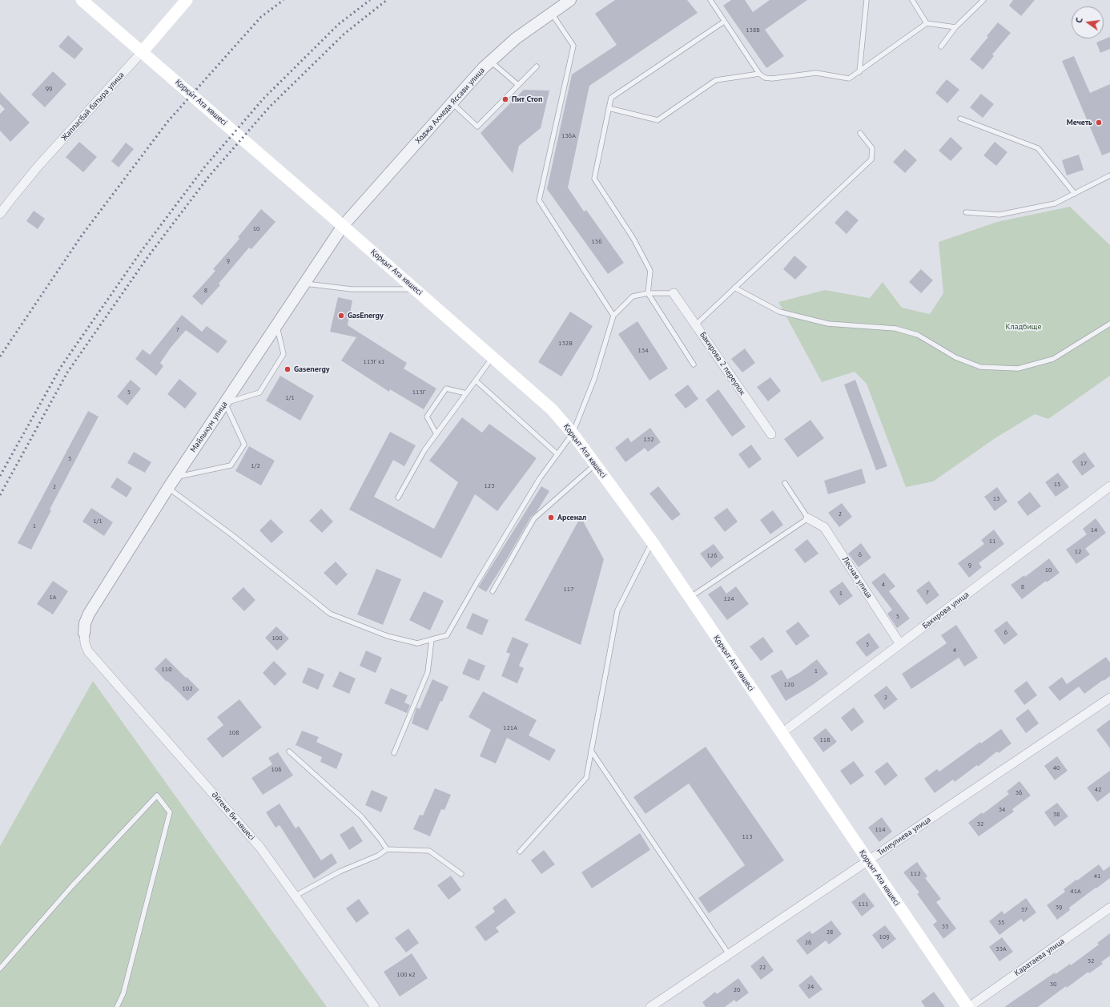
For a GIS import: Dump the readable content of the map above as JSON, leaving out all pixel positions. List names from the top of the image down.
{
  "streets": {
    "main road": ["Қорқыт Ата көшесі", "Жаппасбай батыра улица"],
    "street": [
      "Ходжа Ахмеда Яссави улица",
      "Бакирова 2 переулок",
      "Майлыкум улица",
      "Лесная улица",
      "Бакирова улица",
      "Әйтеке би көшесі",
      "Тилеулиева улица",
      "Каратаева улица"
    ]
  },
  "crossings": [
    ["Қорқыт Ата көшесі", "Ходжа Ахмеда Яссави улица"],
    ["Қорқыт Ата көшесі", "Жаппасбай батыра улица"],
    ["Қорқыт Ата көшесі", "Майлыкум улица"],
    ["Қорқыт Ата көшесі", "Бакирова улица"],
    ["Қорқыт Ата көшесі", "Тилеулиева улица"],
    ["Қорқыт Ата көшесі", "Каратаева улица"],
    ["Ходжа Ахмеда Яссави улица", "Майлыкум улица"],
    ["Майлыкум улица", "Әйтеке би көшесі"],
    ["Лесная улица", "Бакирова улица"]
  ],
  "parks": ["Кладбище"],
  "places": [
    "Пит Стоп",
    "Мечеть",
    "GasEnergy",
    "Gasenergy",
    "Арсенал"
  ],
  "house_numbers": [
    "138Б",
    "99",
    "136А",
    "10",
    "136",
    "9",
    "8",
    "7",
    "132В",
    "134",
    "113Г к1",
    "5",
    "113Г",
    "1/1",
    "132",
    "3",
    "17",
    "1/2",
    "15",
    "123",
    "2",
    "13",
    "2",
    "1/1",
    "1",
    "14",
    "11",
    "12",
    "6",
    "126",
    "9",
    "10",
    "4",
    "8",
    "117",
    "7",
    "1",
    "1А",
    "124",
    "5",
    "6",
    "100",
    "3",
    "4",
    "110",
    "1",
    "120",
    "102",
    "2",
    "121А",
    "108",
    "118",
    "40",
    "106",
    "42",
    "36",
    "34",
    "38",
    "32",
    "114",
    "113",
    "112",
    "41",
    "41А",
    "111",
    "39",
    "37",
    "35",
    "33",
    "28",
    "109",
    "26",
    "33А",
    "32",
    "22",
    "100 к2",
    "30",
    "24",
    "20"
  ],
  "north": "left"
}
